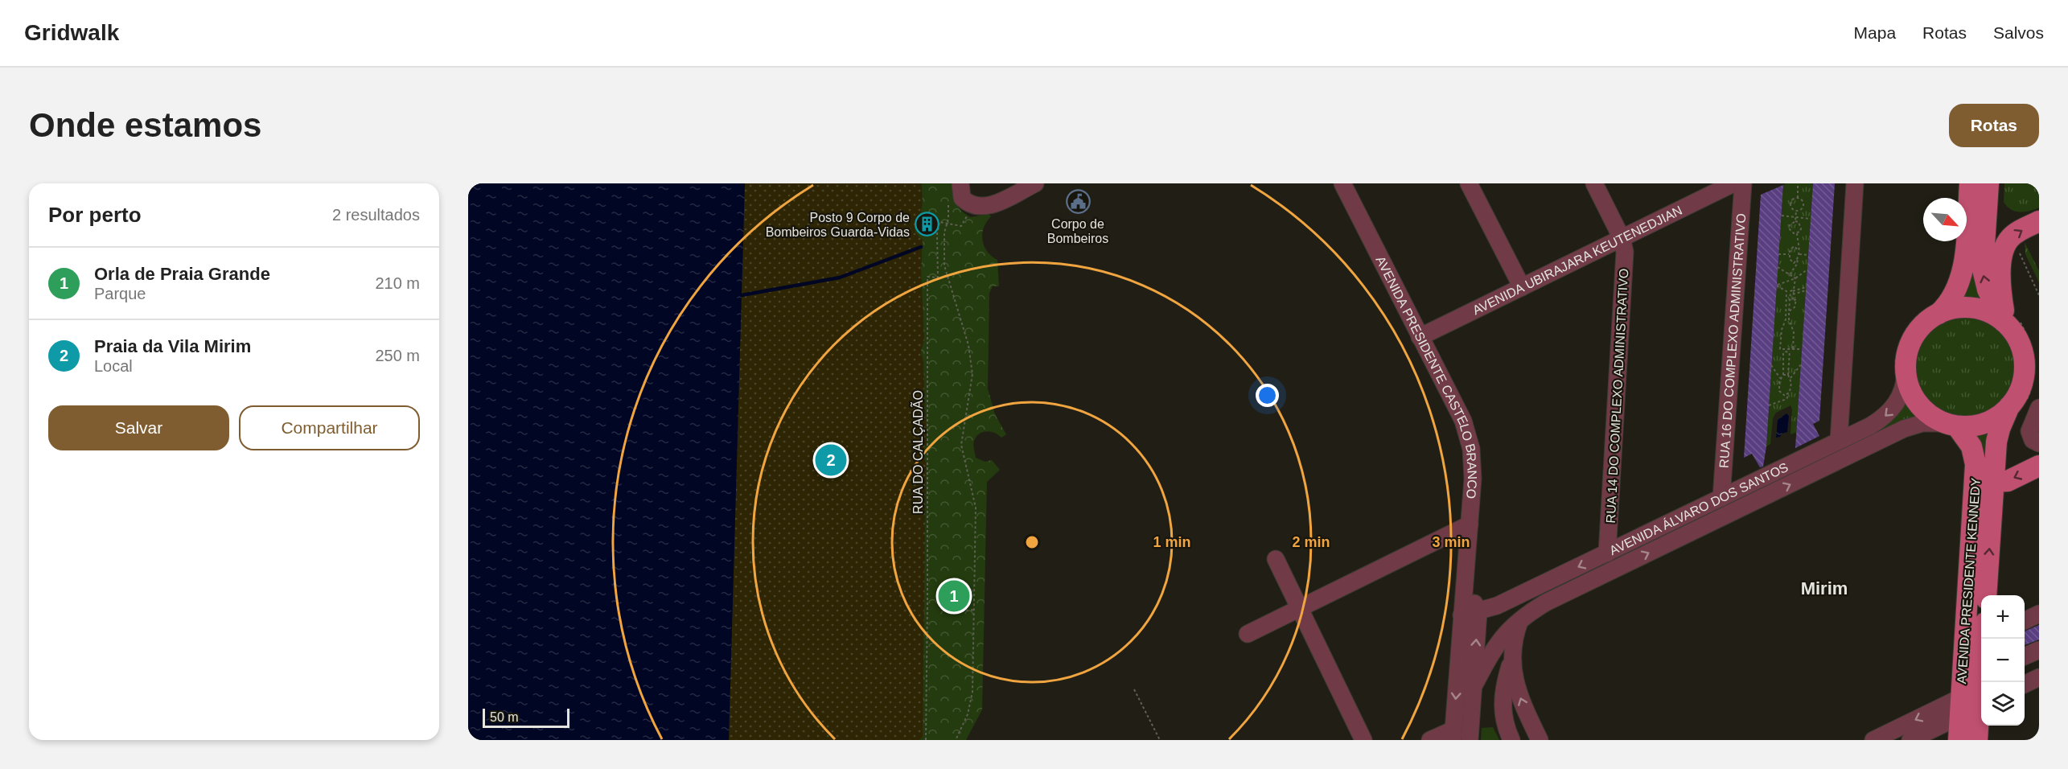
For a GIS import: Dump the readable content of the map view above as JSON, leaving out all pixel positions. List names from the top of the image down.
{
  "streets": {
    "main road": ["AVENIDA PRESIDENTE KENNEDY"],
    "street": [
      "AVENIDA UBIRAJARA KEUTENEDJIAN",
      "RUA 16 DO COMPLEXO ADMINISTRATIVO",
      "AVENIDA PRESIDENTE CASTELO BRANCO",
      "RUA 14 DO COMPLEXO ADMINISTRATIVO",
      "AVENIDA ÁLVARO DOS SANTOS"
    ],
    "path": ["RUA DO CALÇADÃO"]
  },
  "crossings": [
    ["AVENIDA UBIRAJARA KEUTENEDJIAN", "AVENIDA PRESIDENTE CASTELO BRANCO"],
    ["AVENIDA UBIRAJARA KEUTENEDJIAN", "RUA 14 DO COMPLEXO ADMINISTRATIVO"],
    ["RUA 16 DO COMPLEXO ADMINISTRATIVO", "AVENIDA ÁLVARO DOS SANTOS"],
    ["AVENIDA PRESIDENTE CASTELO BRANCO", "AVENIDA ÁLVARO DOS SANTOS"],
    ["RUA 14 DO COMPLEXO ADMINISTRATIVO", "AVENIDA ÁLVARO DOS SANTOS"],
    ["AVENIDA ÁLVARO DOS SANTOS", "AVENIDA PRESIDENTE KENNEDY"]
  ],
  "districts": ["Mirim"],
  "places": {
    "public building": ["Corpo de Bombeiros"],
    "building": ["Posto 9 Corpo de Bombeiros Guarda-Vidas"]
  },
  "scale_bar": "50 m",
  "north": "bottom right",
  "page": {
    "header": "Gridwalk",
    "nav": ["Mapa", "Rotas", "Salvos"],
    "buttons": [
      "Rotas",
      ["Salvar", "Compartilhar"]
    ],
    "title": "Onde estamos",
    "heading": ["Por perto", "2 resultados"],
    "list": [
      {
        "mark": "1",
        "name": "Orla de Praia Grande",
        "note": "Parque",
        "value": "210 m"
      },
      {
        "mark": "2",
        "name": "Praia da Vila Mirim",
        "note": "Local",
        "value": "250 m"
      }
    ],
    "pins": ["2", "1"],
    "map_buttons": ["+", "−"],
    "scale": "50 m"
  },
  "rings": ["1 min", "2 min", "3 min"]
}
